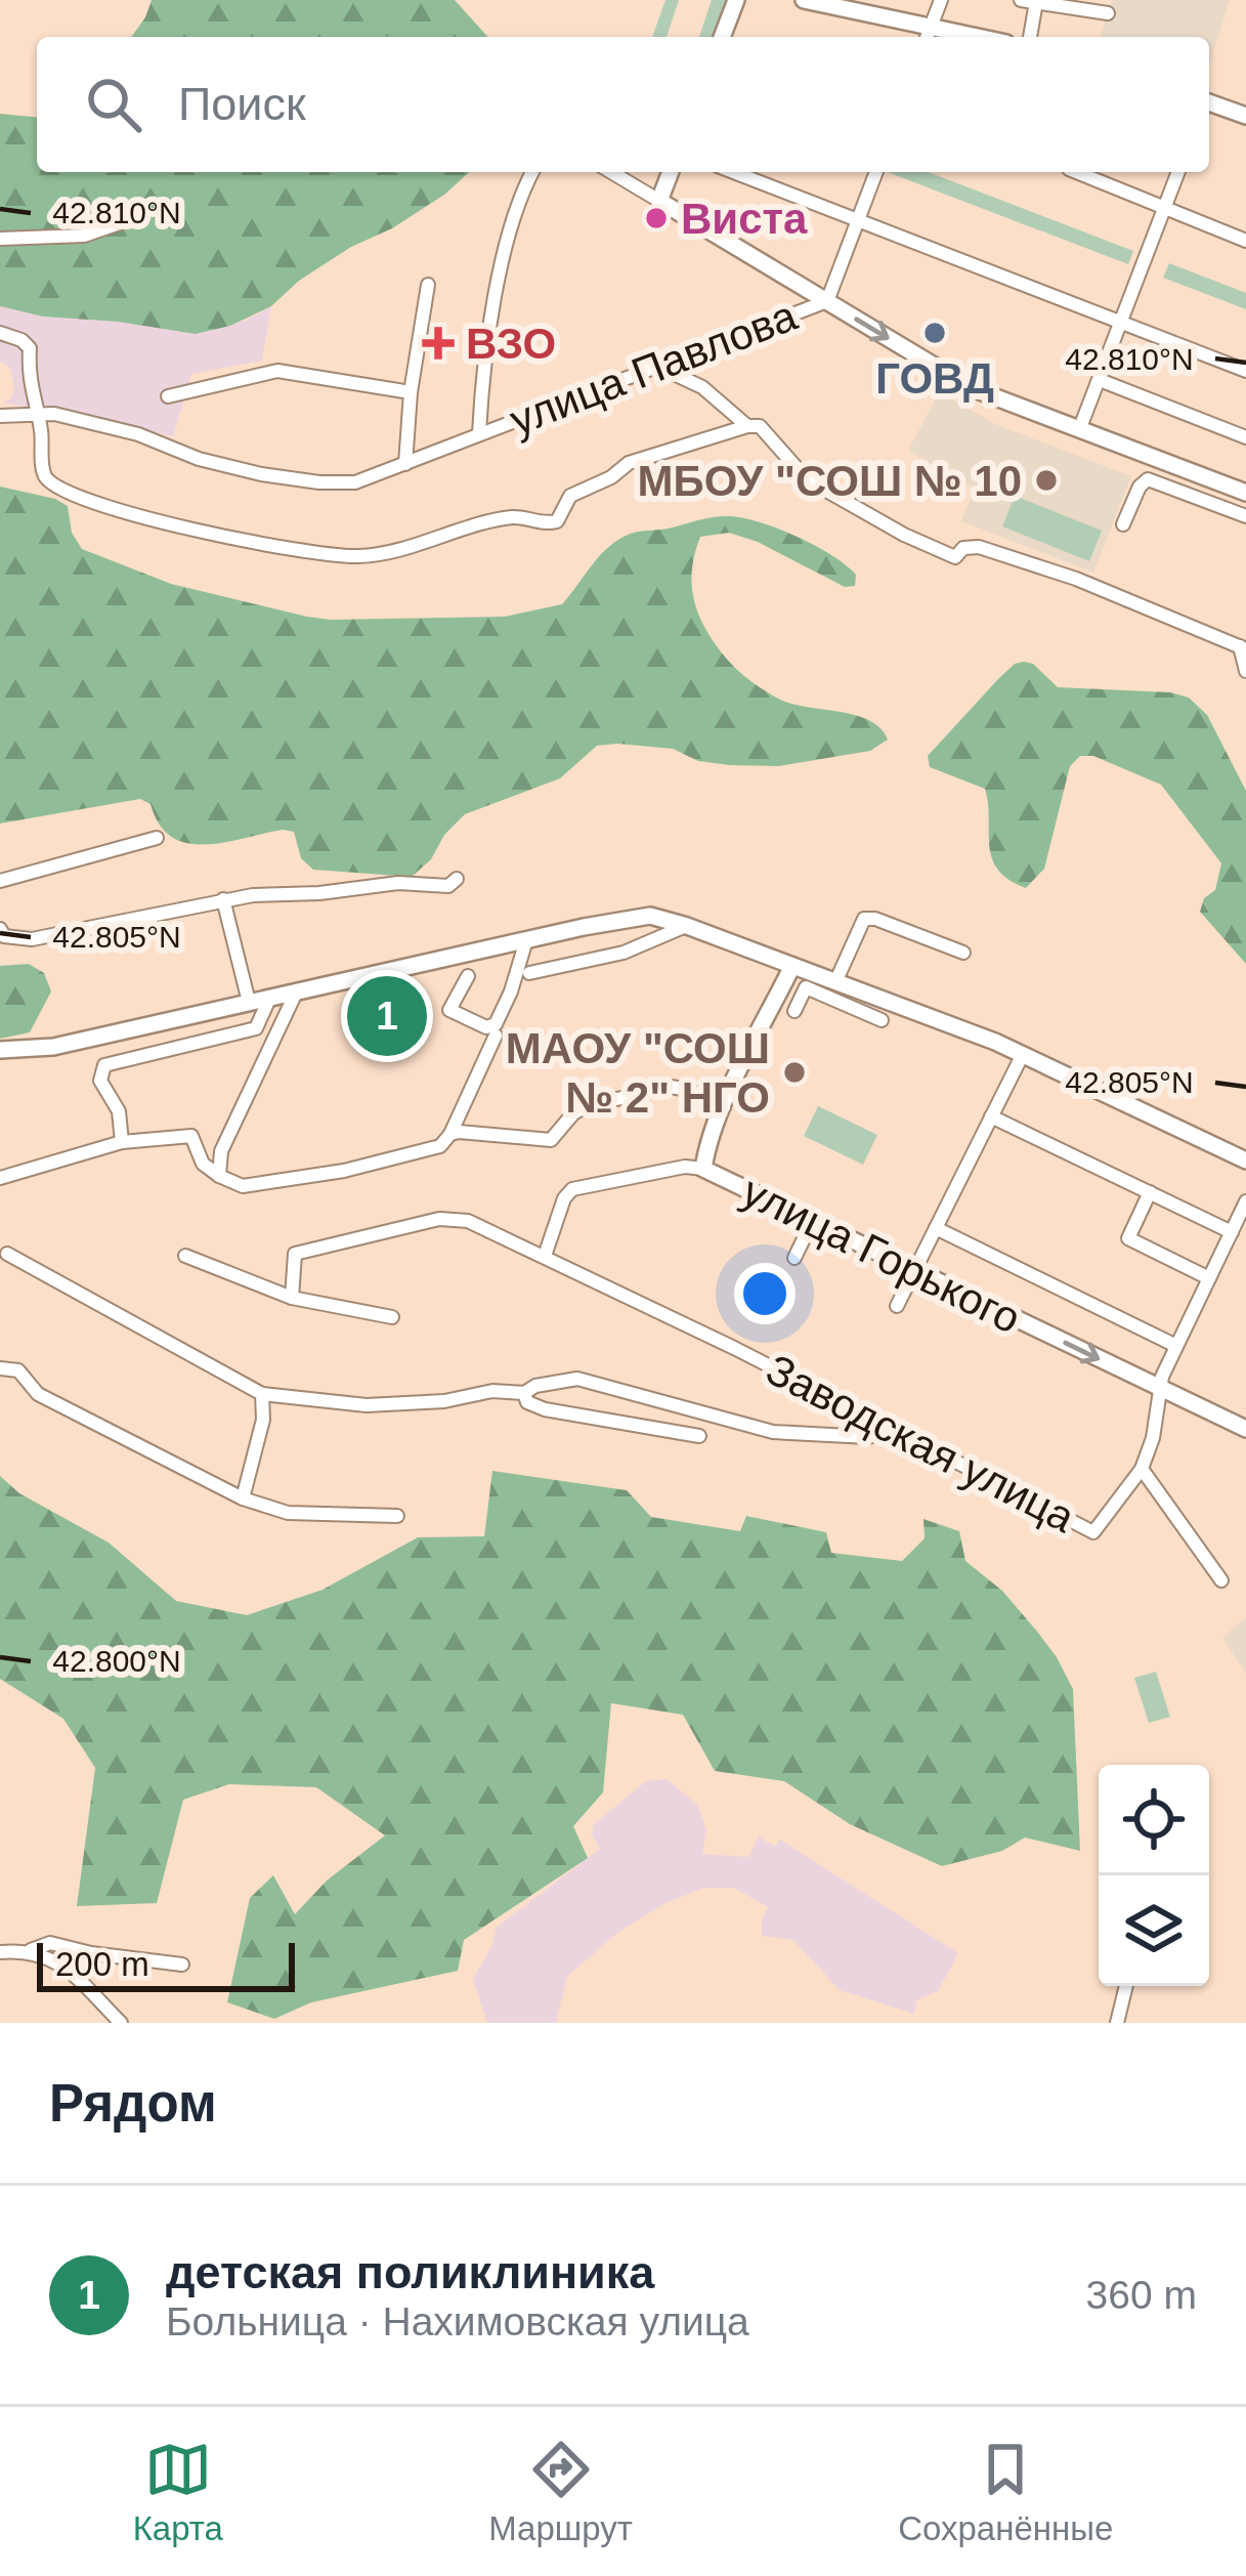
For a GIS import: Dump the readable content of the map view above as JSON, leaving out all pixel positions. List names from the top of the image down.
{
  "streets": {
    "main road": ["улица Горького"],
    "street": ["улица Павлова", "Заводская улица"]
  },
  "crossings": [
    ["улица Горького", "Заводская улица"]
  ],
  "places": {
    "other": [
      "Виста",
      "ГОВД",
      "МБОУ \"СОШ № 10",
      "МАОУ \"СОШ № 2\" НГО"
    ],
    "health": ["ВЗО"]
  },
  "scale_bar": "200 m",
  "page": {
    "search": "Поиск",
    "pins": "1",
    "scale": "200 m",
    "heading": "Рядом",
    "list": [
      {
        "mark": "1",
        "name": "детская поликлиника",
        "note": "Больница · Нахимовская улица",
        "value": "360 m"
      }
    ],
    "nav": ["Карта", "Маршрут", "Сохранённые"]
  },
  "coordinates": ["42.810°N", "42.805°N", "42.800°N"]
}
